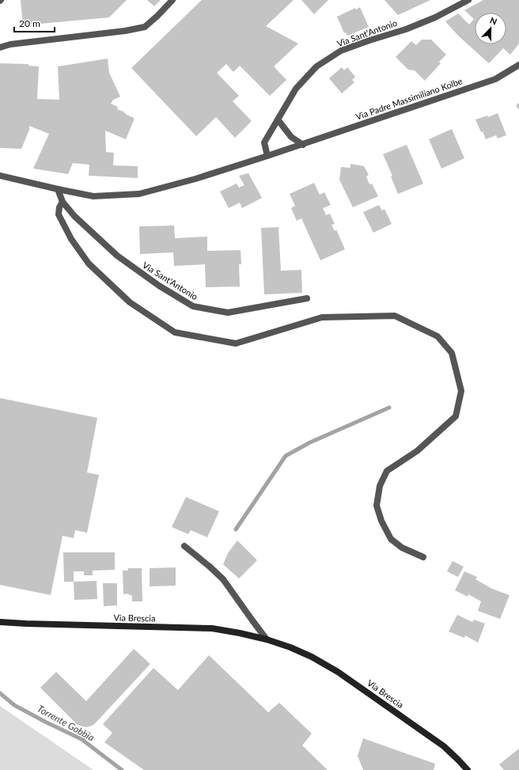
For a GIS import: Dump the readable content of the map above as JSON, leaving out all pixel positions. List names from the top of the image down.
{
  "streets": {
    "main road": ["Via Brescia"],
    "street": ["Via Sant'Antonio", "Via Padre Massimiliano Kolbe"]
  },
  "water": ["Torrente Gobbia"],
  "scale_bar": "20 m",
  "north": "top"
}
